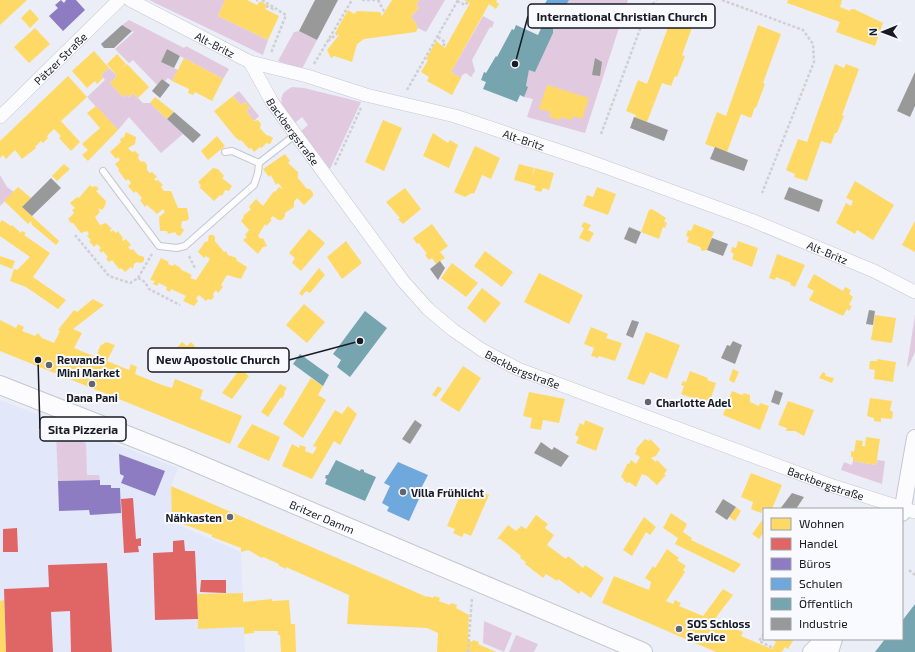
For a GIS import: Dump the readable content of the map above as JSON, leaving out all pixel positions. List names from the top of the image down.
{
  "streets": {
    "main road": ["Britzer Damm"],
    "street": ["Alt-Britz", "Pätzer Straße", "Backbergstraße"]
  },
  "crossings": [
    ["Alt-Britz", "Backbergstraße"]
  ],
  "places": [
    "International Christian Church",
    "New Apostolic Church",
    "Sita Pizzeria",
    "Rewands Mini Market",
    "Dana Pani",
    "Charlotte Adel",
    "Villa Frühlicht",
    "Nähkasten",
    "SOS Schloss Service"
  ],
  "legend": [
    "Wohnen",
    "Handel",
    "Büros",
    "Schulen",
    "Öffentlich",
    "Industrie"
  ],
  "north": "left"
}
